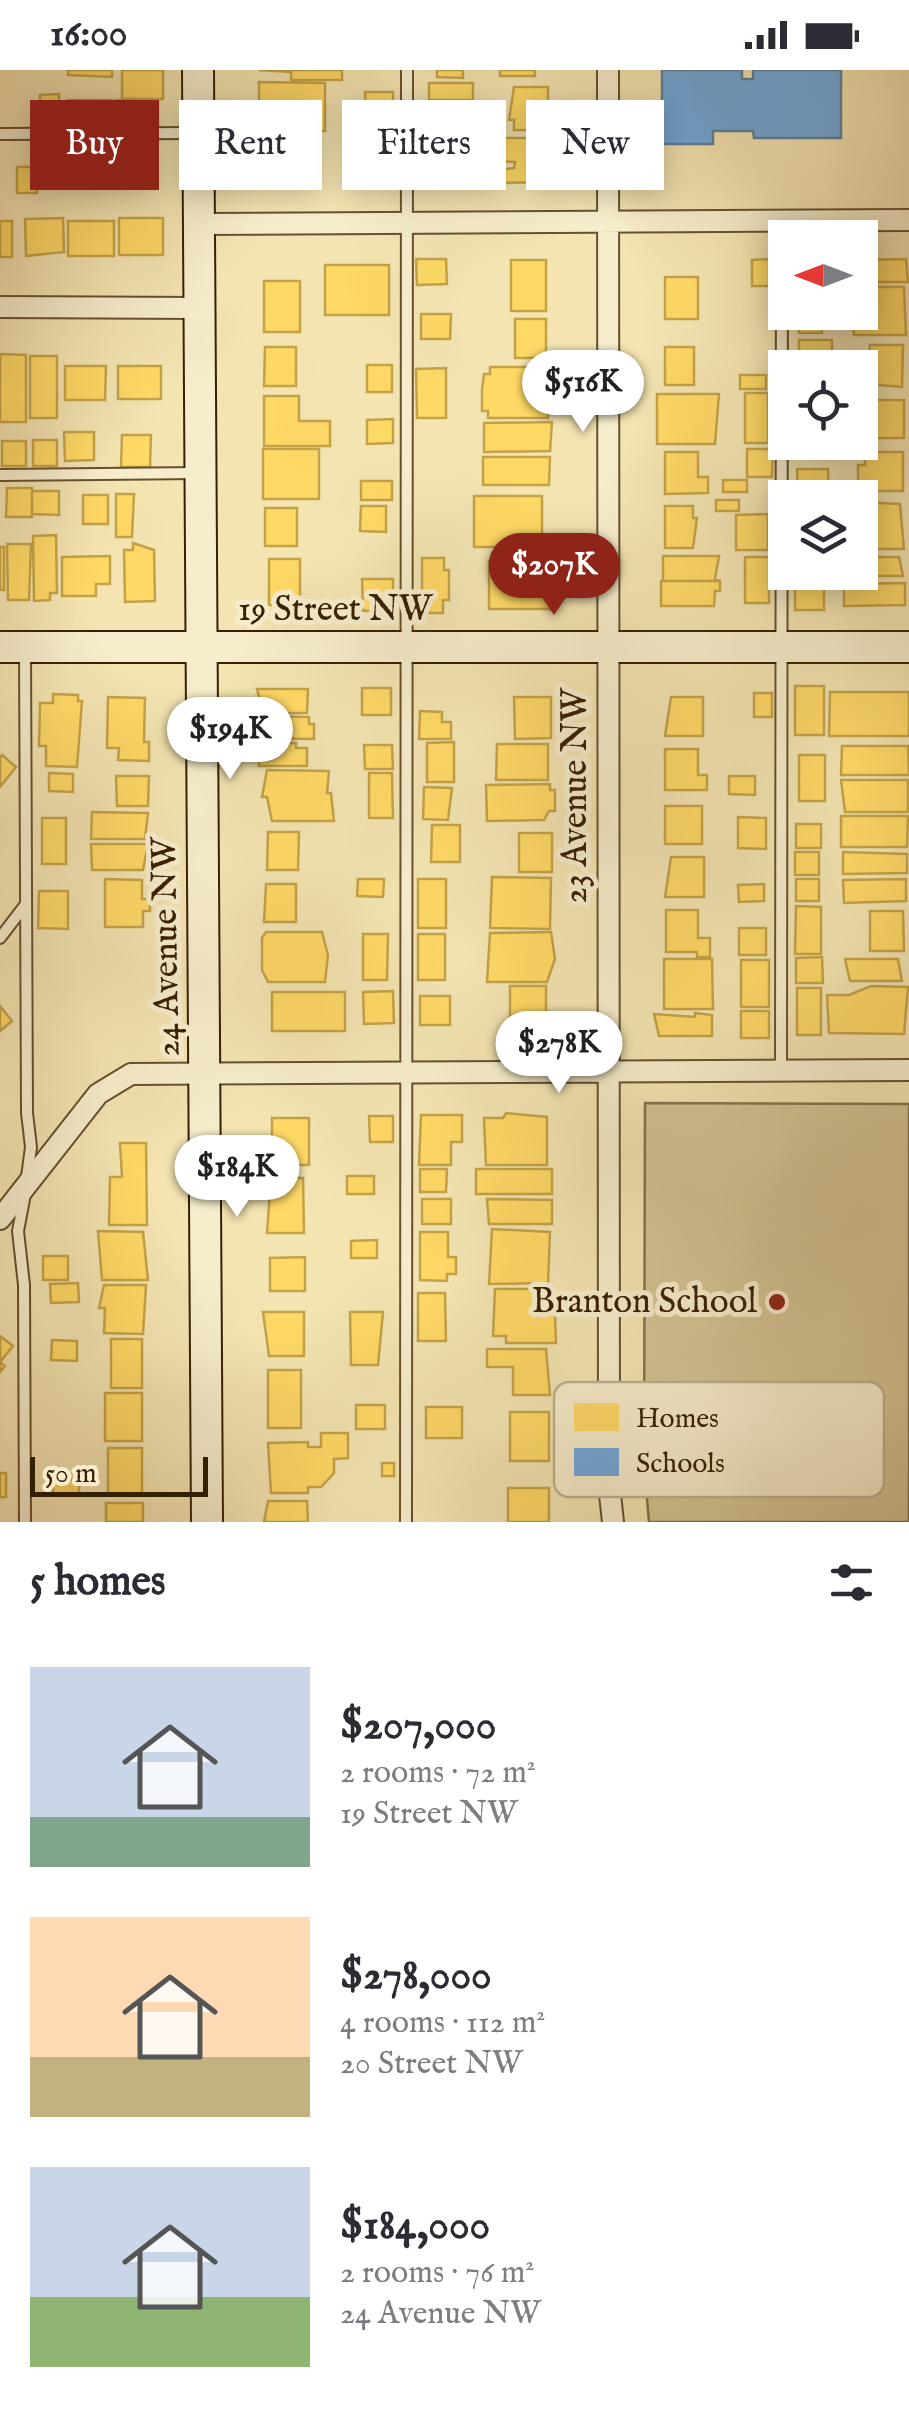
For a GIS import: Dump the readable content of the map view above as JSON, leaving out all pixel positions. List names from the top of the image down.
{
  "streets": {
    "street": ["19 Street NW", "23 Avenue NW", "24 Avenue NW"]
  },
  "crossings": [
    ["19 Street NW", "23 Avenue NW"],
    ["19 Street NW", "24 Avenue NW"]
  ],
  "places": ["Branton School"],
  "legend": ["Homes", "Schools"],
  "scale_bar": "50 m",
  "north": "left",
  "page": {
    "status": "16:00",
    "chip": [
      "Buy",
      "Rent",
      "Filters",
      "New"
    ],
    "price": [
      "$516K",
      "$207K",
      "$194K",
      "$278K",
      "$184K"
    ],
    "scale": "50 m",
    "heading": "5 homes",
    "list": [
      {
        "name": "$207,000",
        "note": "2 rooms · 72 m² · 19 Street NW"
      },
      {
        "name": "$278,000",
        "note": "4 rooms · 112 m² · 20 Street NW"
      },
      {
        "name": "$184,000",
        "note": "2 rooms · 76 m² · 24 Avenue NW"
      }
    ]
  }
}
